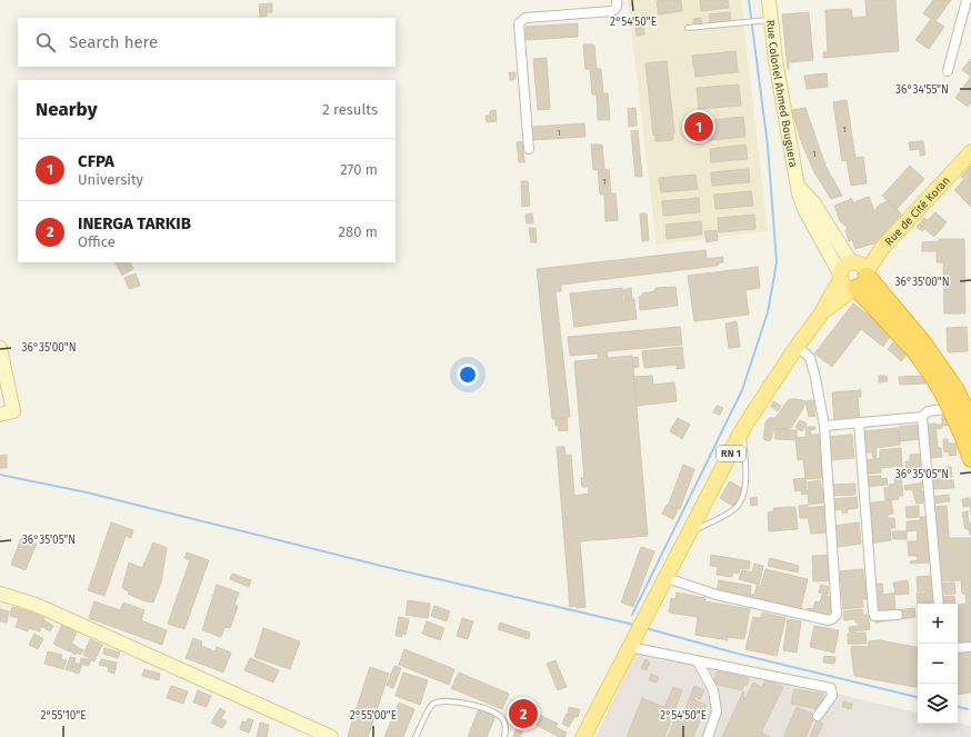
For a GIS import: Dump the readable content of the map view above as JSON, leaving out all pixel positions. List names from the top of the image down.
{
  "streets": {
    "main road": ["Rue de Cité Koran", "RN 1"],
    "street": ["Rue Colonel Ahmed Bouguera"]
  },
  "crossings": [
    ["Rue Colonel Ahmed Bouguera", "RN 1"],
    ["Rue de Cité Koran", "RN 1"]
  ],
  "house_numbers": [
    "1",
    "1",
    "1",
    "1"
  ],
  "page": {
    "search": "Search here",
    "heading": ["Nearby", "2 results"],
    "pins": ["1", "2"],
    "list": [
      {
        "mark": "1",
        "name": "CFPA",
        "note": "University",
        "value": "270 m"
      },
      {
        "mark": "2",
        "name": "INERGA TARKIB",
        "note": "Office",
        "value": "280 m"
      }
    ],
    "map_buttons": ["+", "−"]
  },
  "coordinates": [
    "2°54'50\"E",
    "36°34'55\"N",
    "36°35'00\"N",
    "36°35'05\"N",
    "2°55'10\"E",
    "2°55'00\"E"
  ]
}
